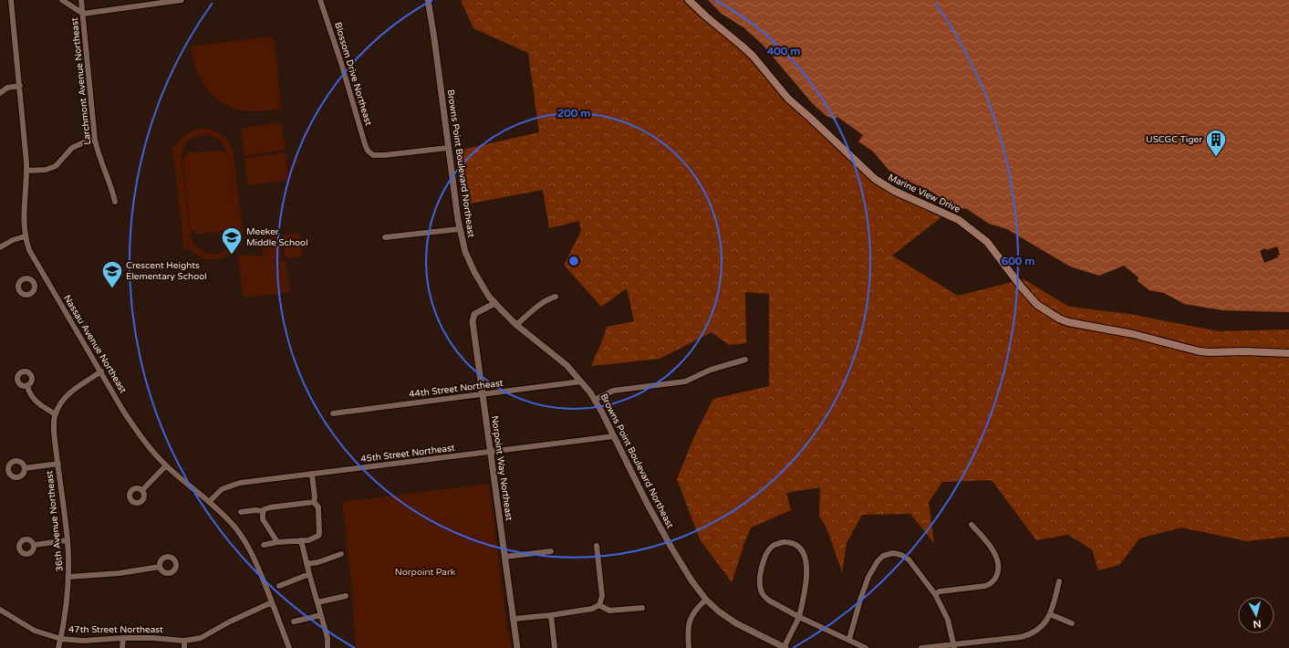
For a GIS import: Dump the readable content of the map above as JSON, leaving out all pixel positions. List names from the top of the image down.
{
  "streets": {
    "main road": ["Marine View Drive"],
    "street": [
      "Blossom Drive Northeast",
      "Larchmont Avenue Northeast",
      "Browns Point Boulevard Northeast",
      "Nassau Avenue Northeast",
      "44th Street Northeast",
      "45th Street Northeast",
      "Norpoint Way Northeast",
      "36th Avenue Northeast",
      "47th Street Northeast"
    ]
  },
  "crossings": [
    ["Blossom Drive Northeast", "Browns Point Boulevard Northeast"],
    ["Browns Point Boulevard Northeast", "44th Street Northeast"],
    ["Browns Point Boulevard Northeast", "45th Street Northeast"],
    ["Browns Point Boulevard Northeast", "Norpoint Way Northeast"],
    ["Nassau Avenue Northeast", "45th Street Northeast"],
    ["Nassau Avenue Northeast", "47th Street Northeast"],
    ["44th Street Northeast", "Norpoint Way Northeast"],
    ["45th Street Northeast", "Norpoint Way Northeast"],
    ["36th Avenue Northeast", "47th Street Northeast"]
  ],
  "parks": ["Norpoint Park"],
  "places": {
    "building": ["USCGC Tiger"],
    "school or university": ["Meeker Middle School", "Crescent Heights Elementary School"]
  },
  "north": "bottom",
  "rings": ["400 m", "200 m", "600 m"]
}
